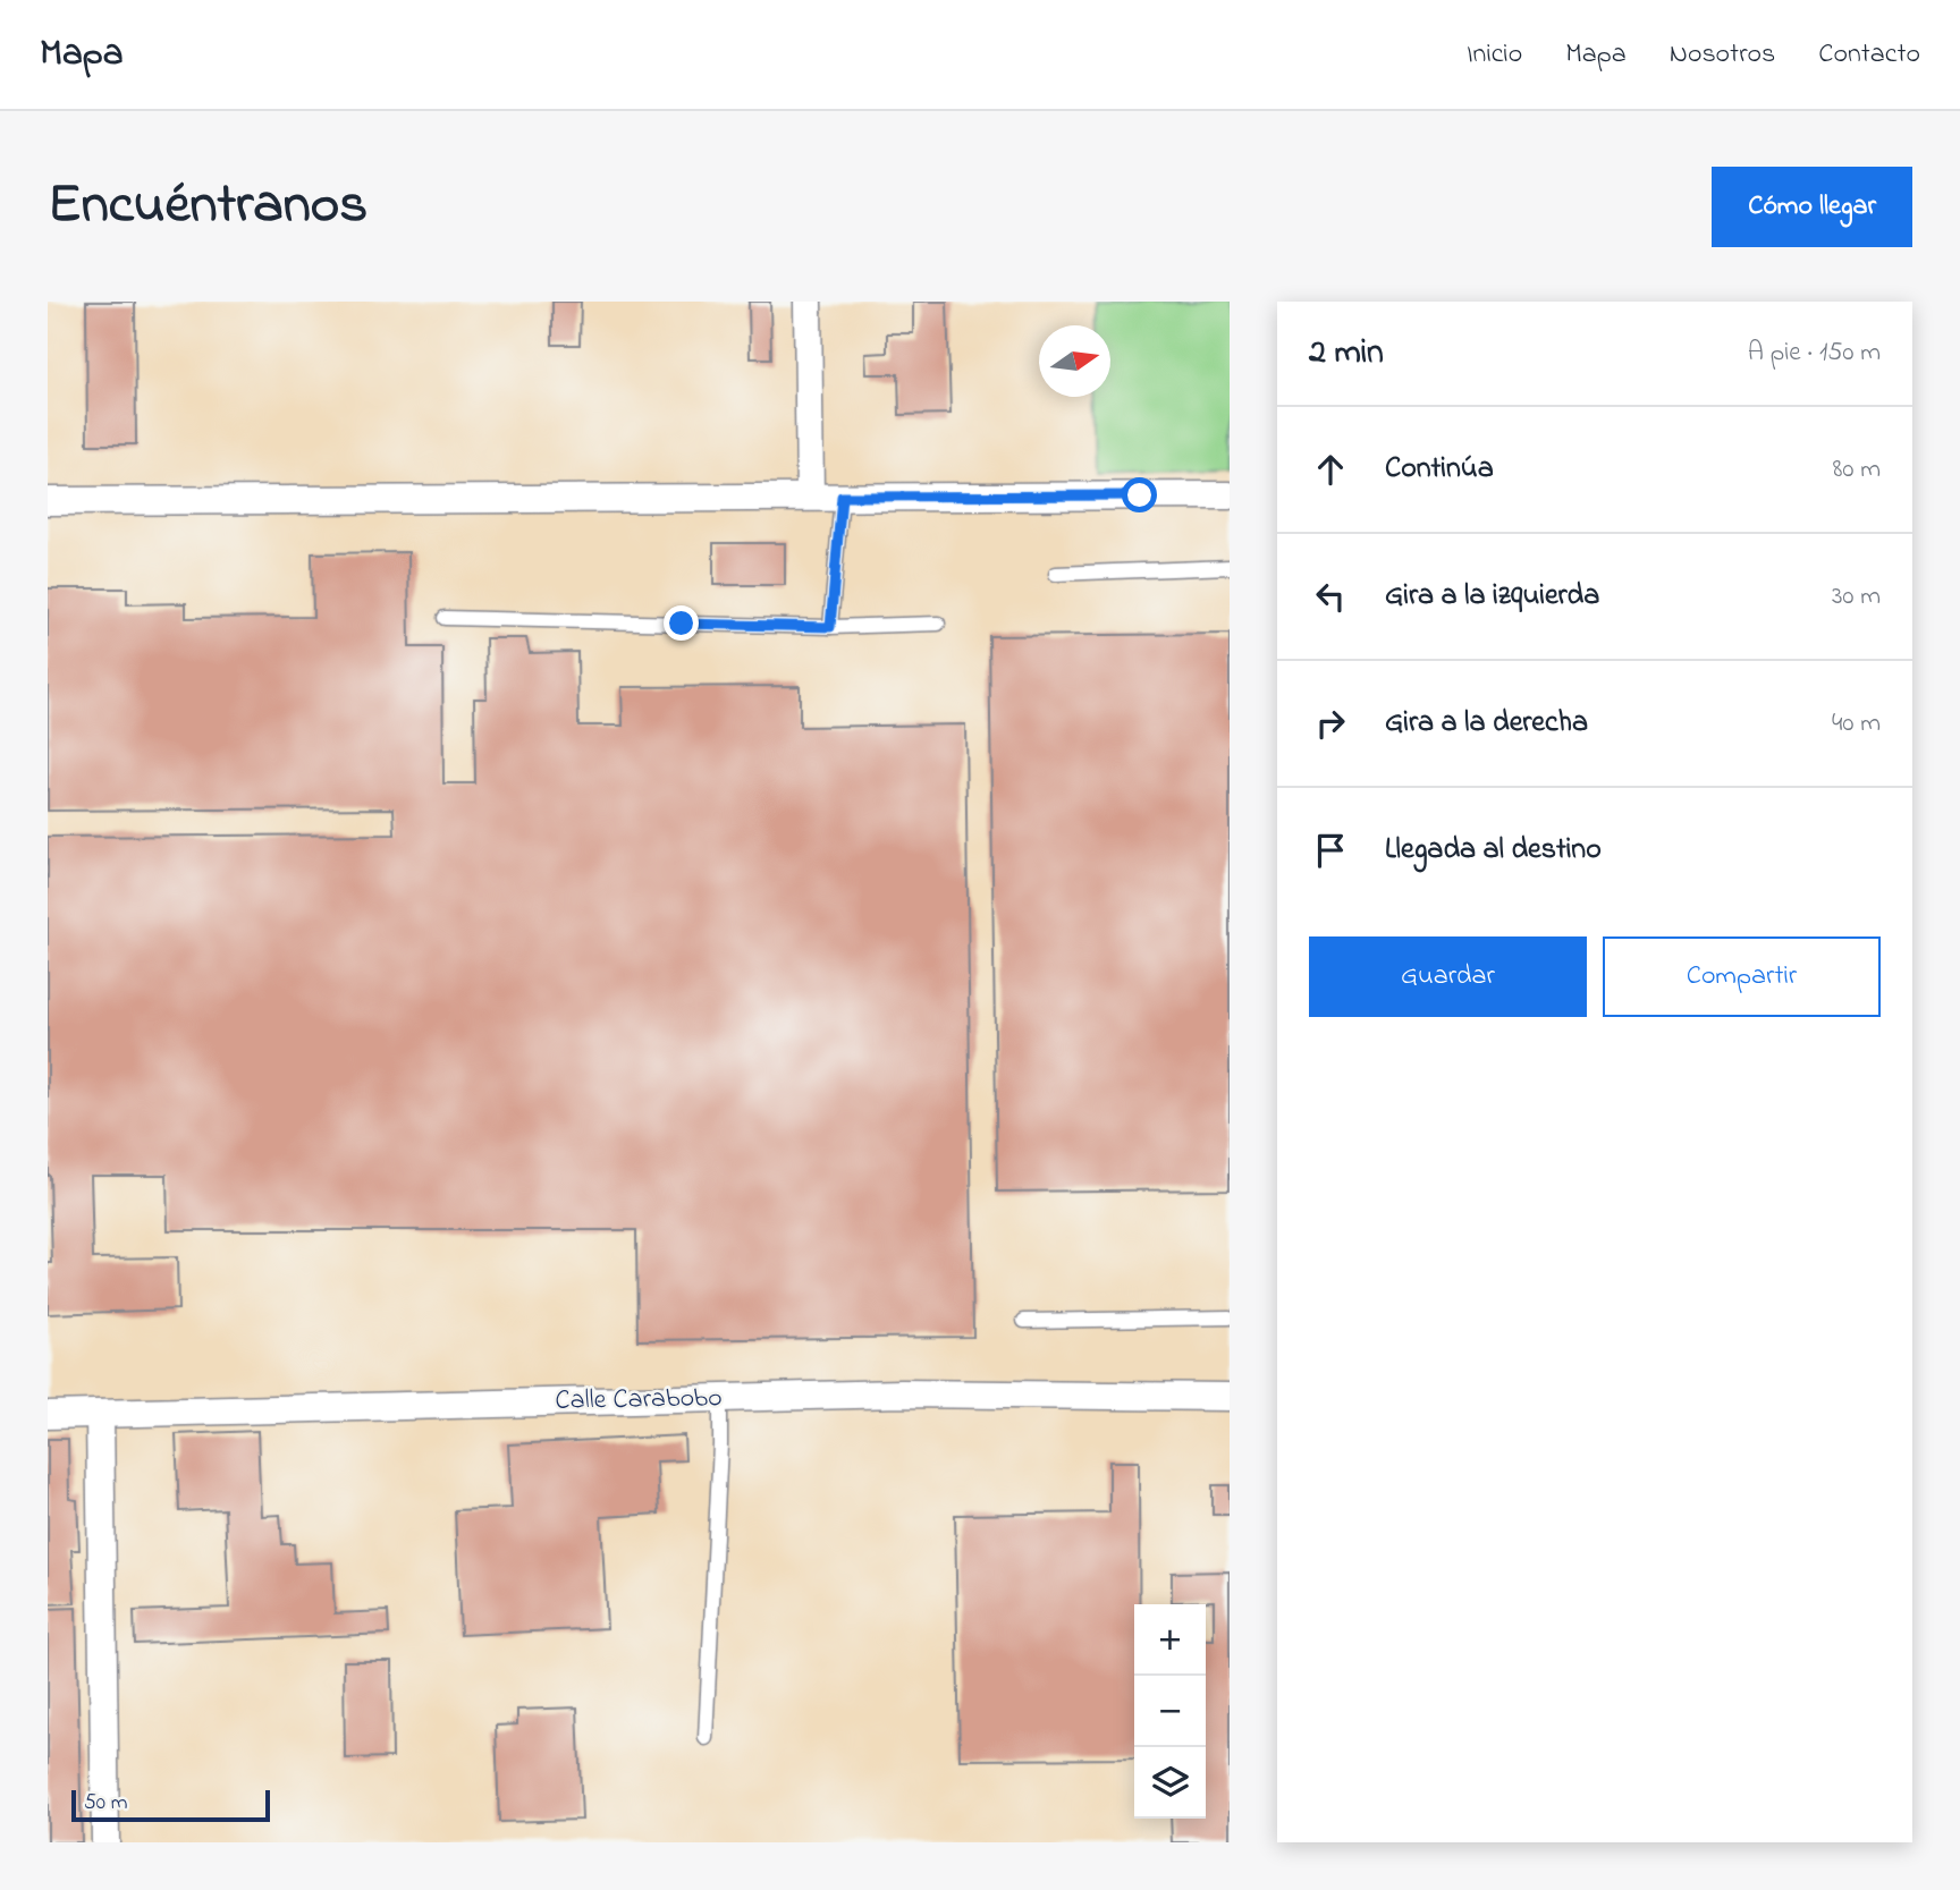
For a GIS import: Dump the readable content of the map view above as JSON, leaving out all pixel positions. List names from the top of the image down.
{
  "streets": {
    "street": ["Calle Carabobo"]
  },
  "scale_bar": "50 m",
  "north": "right",
  "page": {
    "header": "Mapa",
    "nav": [
      "Inicio",
      "Mapa",
      "Nosotros",
      "Contacto"
    ],
    "title": "Encuéntranos",
    "buttons": [
      "Cómo llegar",
      ["Guardar", "Compartir"]
    ],
    "heading": ["2 min", "A pie · 150 m"],
    "list": [
      ["Continúa", "80 m"],
      ["Gira a la izquierda", "30 m"],
      ["Gira a la derecha", "40 m"],
      "Llegada al destino"
    ],
    "map_buttons": ["+", "−"],
    "scale": "50 m"
  }
}
